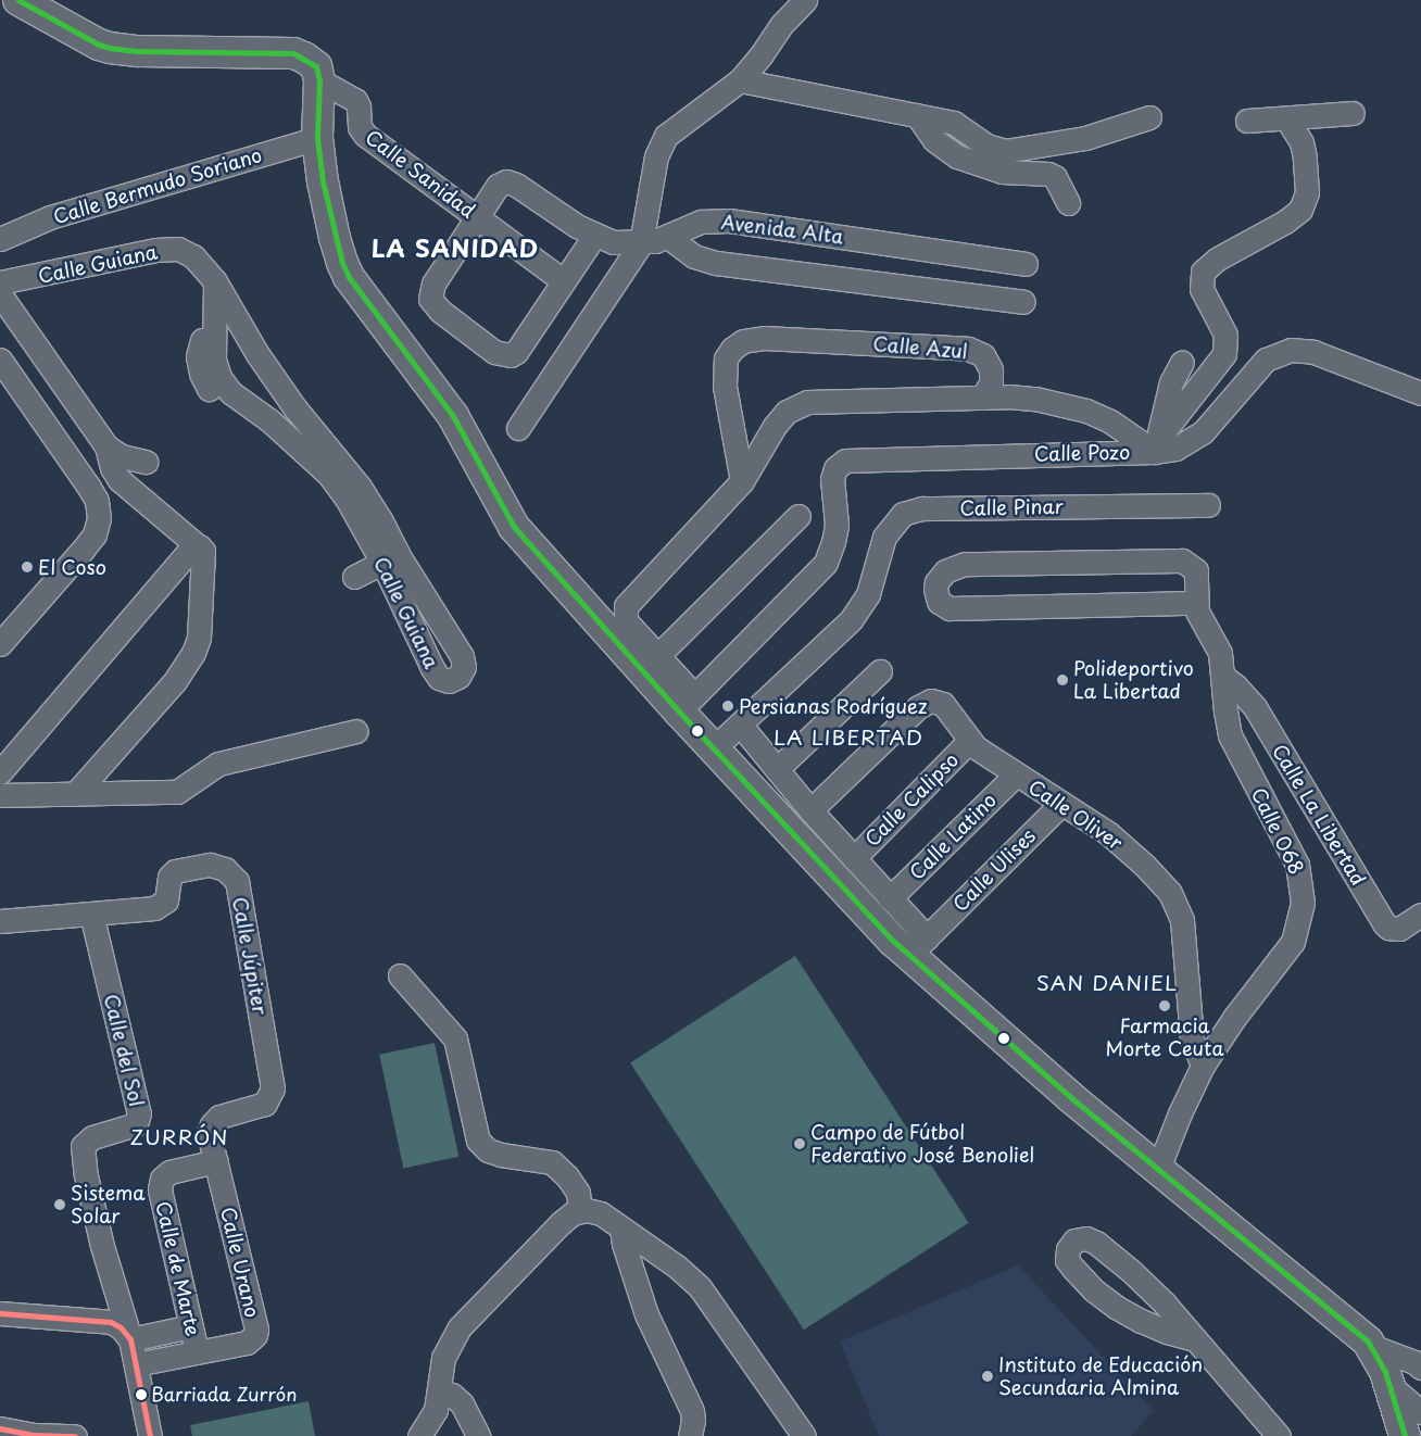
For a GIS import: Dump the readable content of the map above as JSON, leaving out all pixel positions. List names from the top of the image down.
{
  "streets": {
    "street": [
      "Calle Sanidad",
      "Calle Bermudo Soriano",
      "Avenida Alta",
      "Calle Guiana",
      "Calle Azul",
      "Calle Pozo",
      "Calle Pinar",
      "Calle Calipso",
      "Calle Oliver",
      "Calle La Libertad",
      "Calle 068",
      "Calle Latino",
      "Calle Ulises",
      "Calle Júpiter",
      "Calle del Sol",
      "Calle Urano",
      "Calle de Marte"
    ]
  },
  "crossings": [
    ["Calle Sanidad", "Avenida Alta"],
    ["Calle Calipso", "Calle Oliver"],
    ["Calle Oliver", "Calle 068"],
    ["Calle Oliver", "Calle Latino"],
    ["Calle Oliver", "Calle Ulises"],
    ["Calle La Libertad", "Calle 068"],
    ["Calle Júpiter", "Calle del Sol"],
    ["Calle Júpiter", "Calle Urano"],
    ["Calle Júpiter", "Calle de Marte"],
    ["Calle Urano", "Calle de Marte"]
  ],
  "districts": [
    "LA SANIDAD",
    "LA LIBERTAD",
    "SAN DANIEL",
    "ZURRÓN"
  ],
  "places": [
    "El Coso",
    "Polideportivo La Libertad",
    "Persianas Rodríguez",
    "Farmacia Morte Ceuta",
    "Campo de Fútbol Federativo José Benoliel",
    "Sistema Solar",
    "Instituto de Educación Secundaria Almina",
    "Barriada Zurrón"
  ]
}
